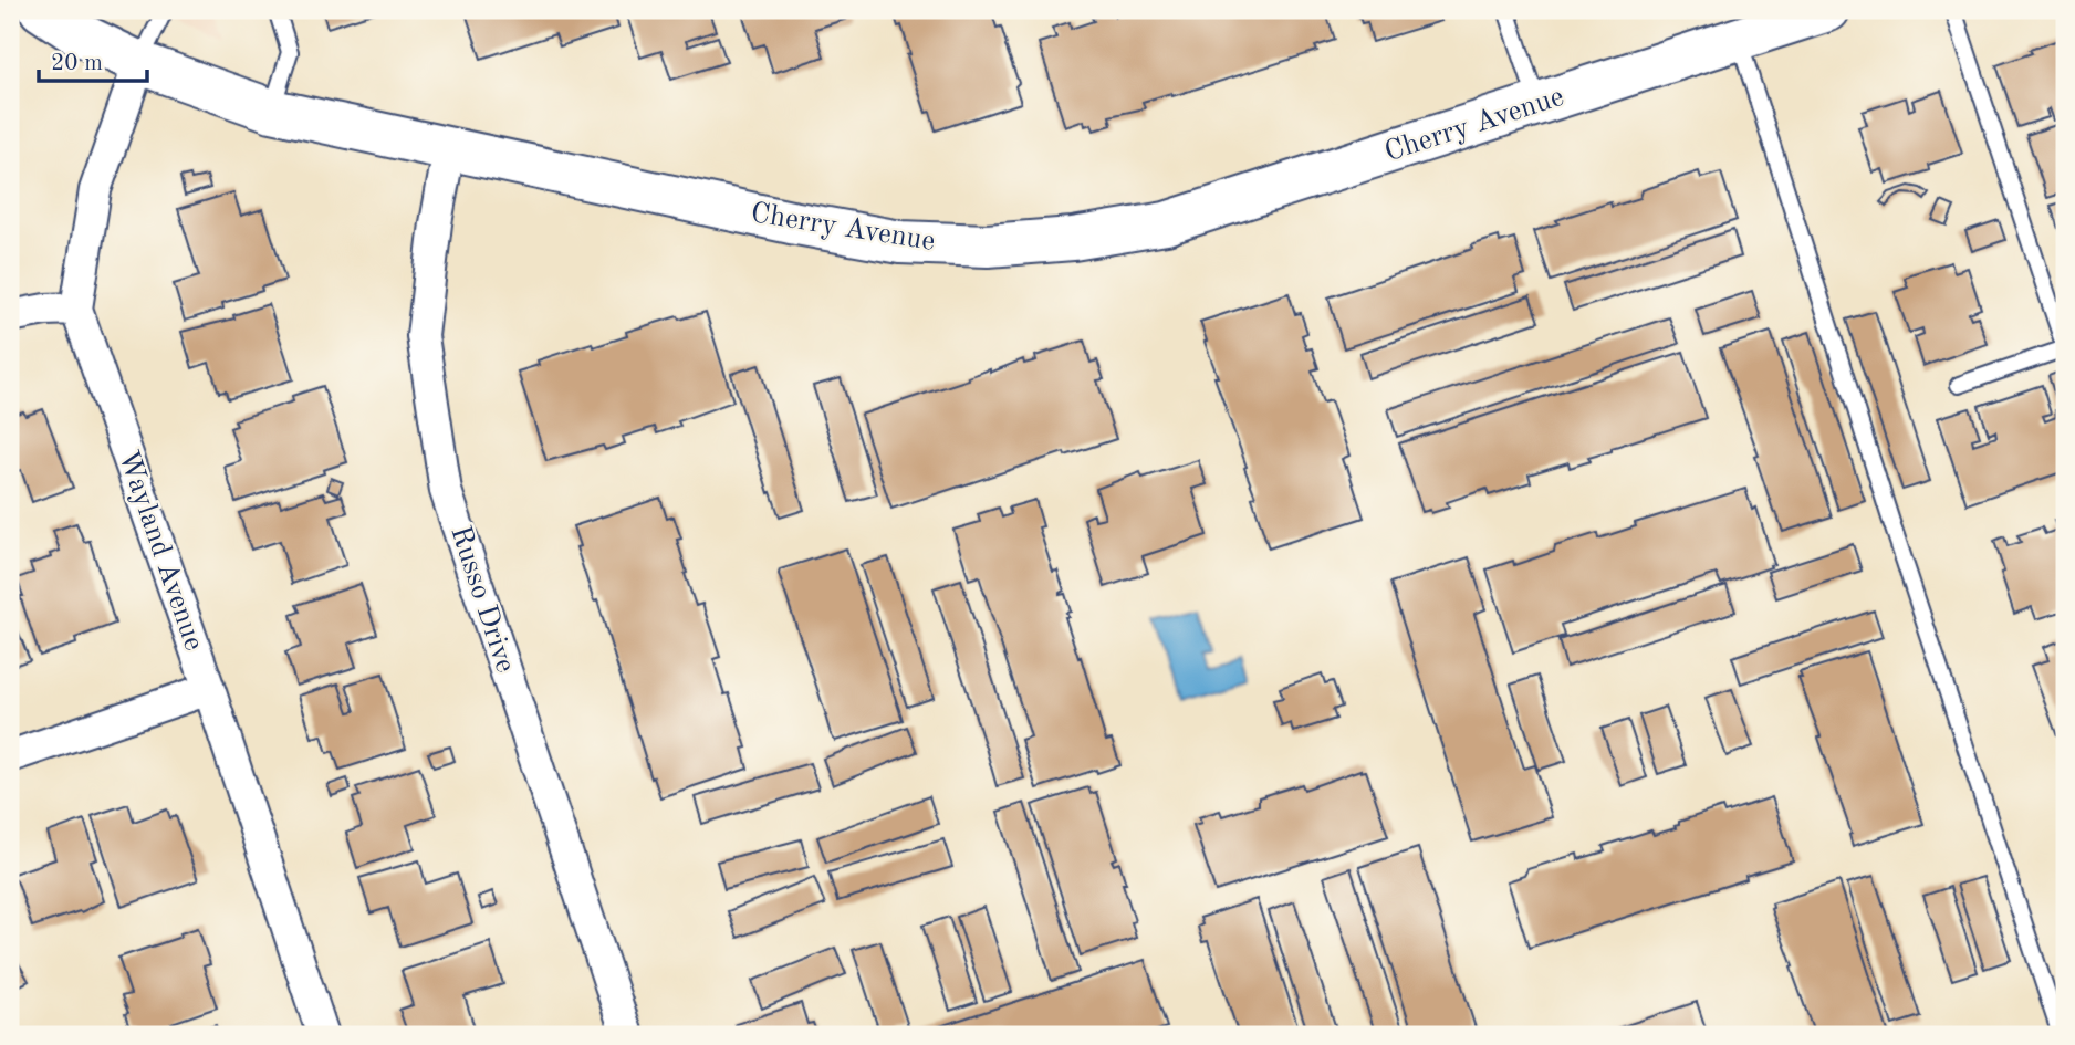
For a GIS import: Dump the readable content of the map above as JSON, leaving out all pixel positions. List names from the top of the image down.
{
  "streets": {
    "street": ["Cherry Avenue", "Wayland Avenue", "Russo Drive"]
  },
  "crossings": [
    ["Cherry Avenue", "Wayland Avenue"],
    ["Cherry Avenue", "Russo Drive"]
  ],
  "scale_bar": "20 m"
}
